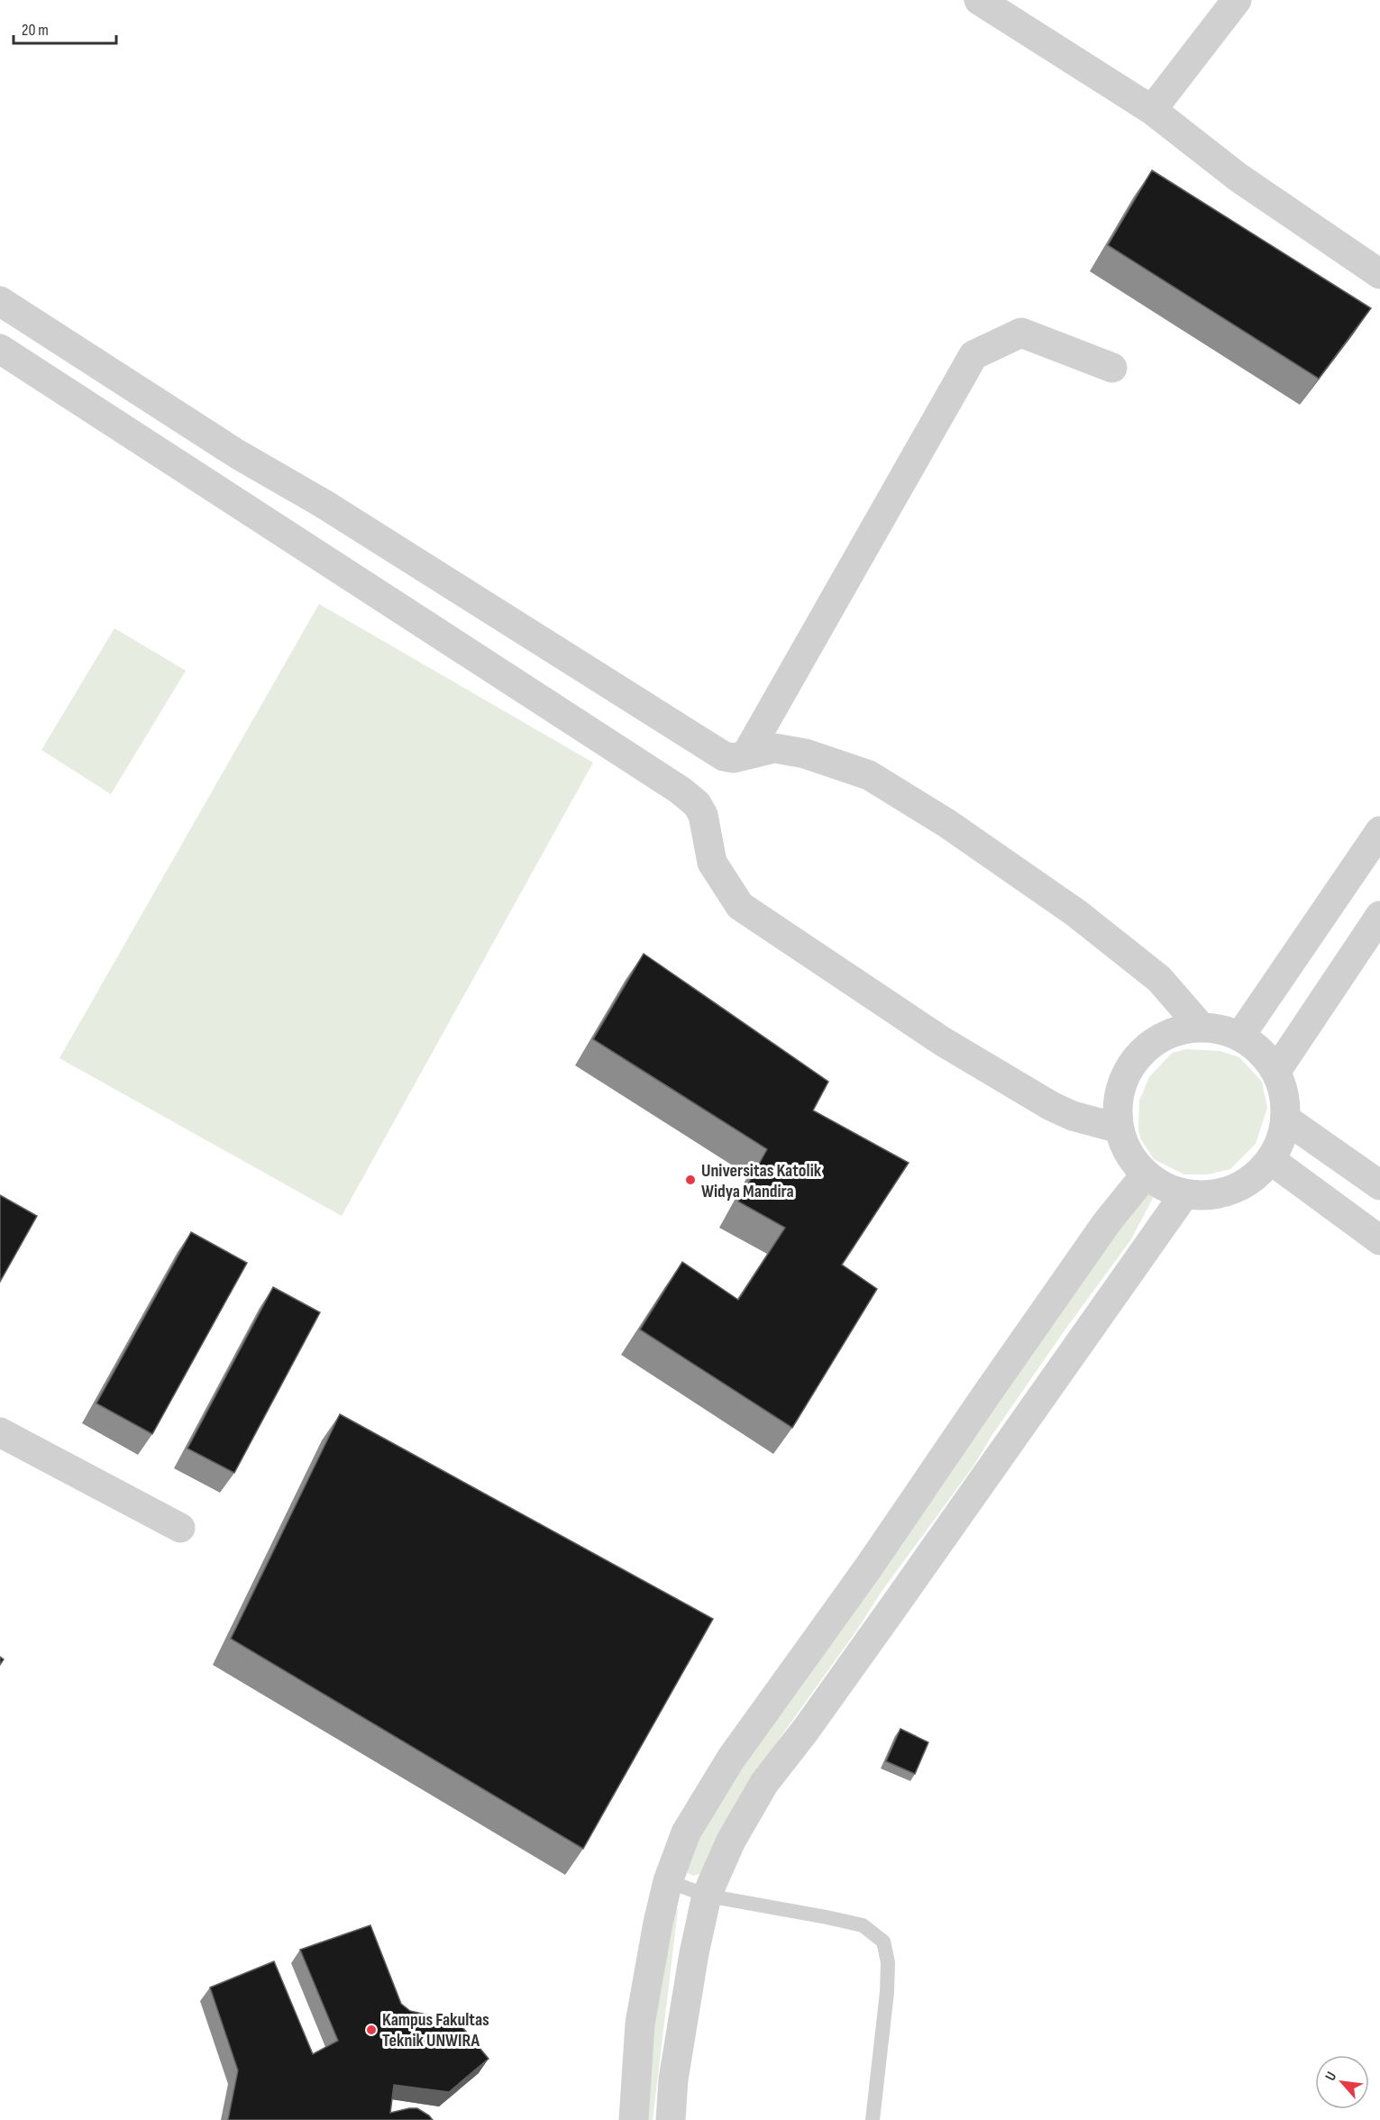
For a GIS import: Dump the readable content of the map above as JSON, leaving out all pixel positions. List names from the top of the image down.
{
  "places": ["Universitas Katolik Widya Mandira", "Kampus Fakultas Teknik UNWIRA"],
  "scale_bar": "20 m",
  "north": "top left"
}
